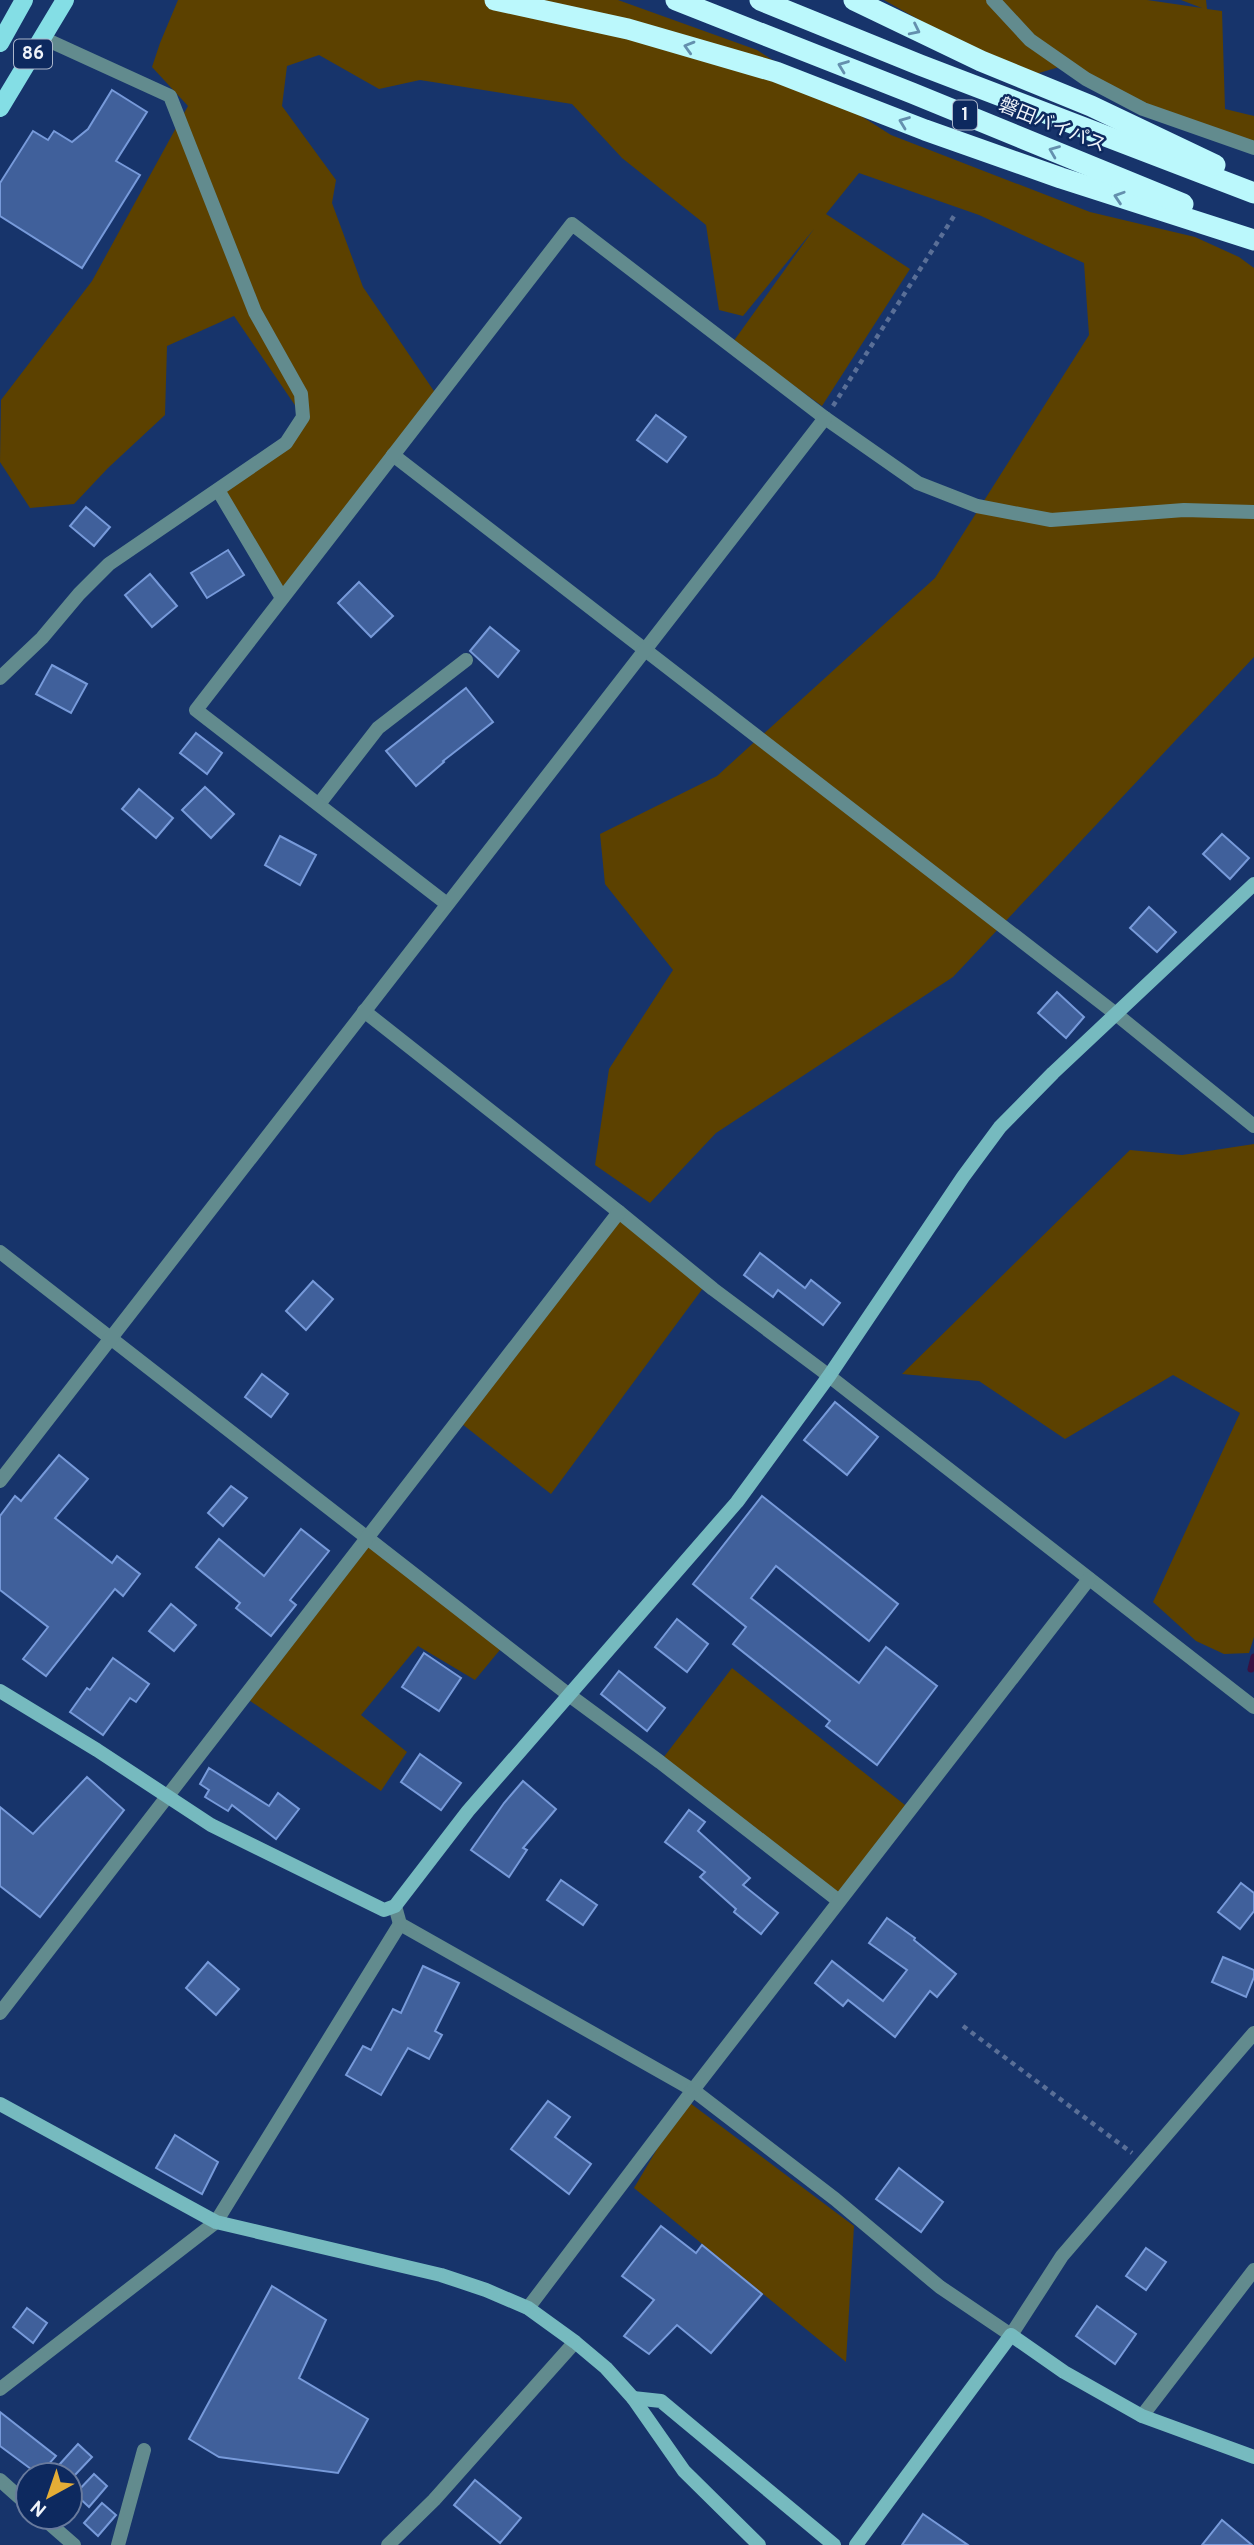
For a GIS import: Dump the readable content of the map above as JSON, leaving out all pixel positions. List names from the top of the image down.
{
  "streets": {
    "highway": ["1", "磐田バイパス"],
    "main road": ["86"]
  },
  "north": "bottom left"
}
